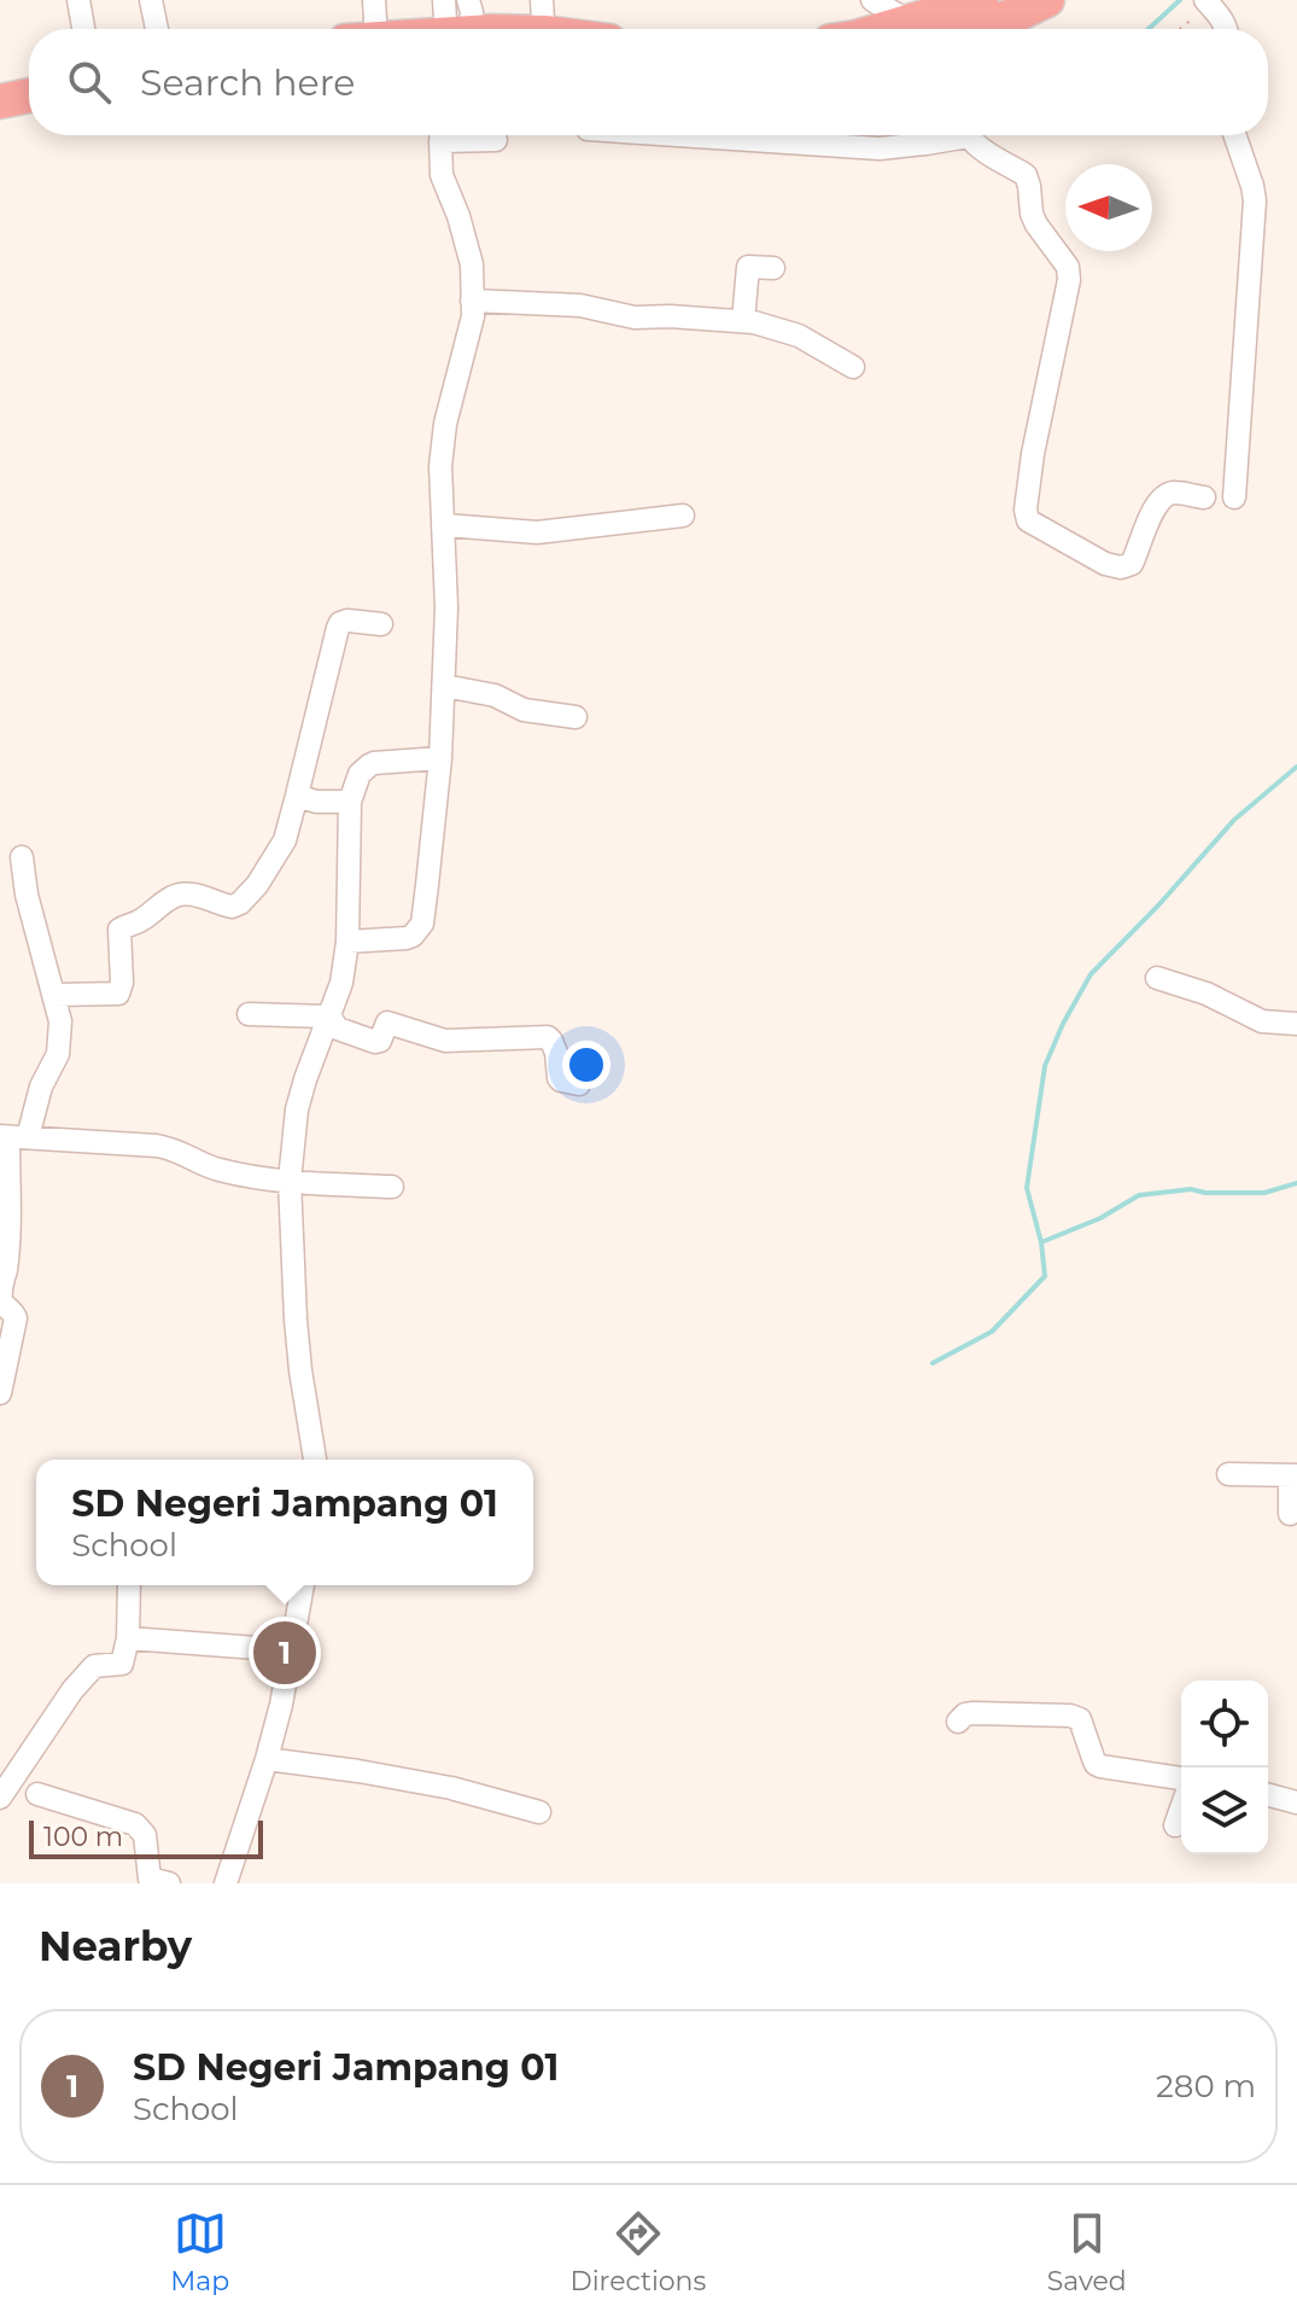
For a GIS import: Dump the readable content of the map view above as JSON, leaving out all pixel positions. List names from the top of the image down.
{
  "scale_bar": "100 m",
  "north": "left",
  "page": {
    "search": "Search here",
    "popup": ["SD Negeri Jampang 01", "School"],
    "pins": "1",
    "scale": "100 m",
    "heading": "Nearby",
    "list": [
      {
        "mark": "1",
        "name": "SD Negeri Jampang 01",
        "note": "School",
        "value": "280 m"
      }
    ],
    "nav": ["Map", "Directions", "Saved"]
  }
}
